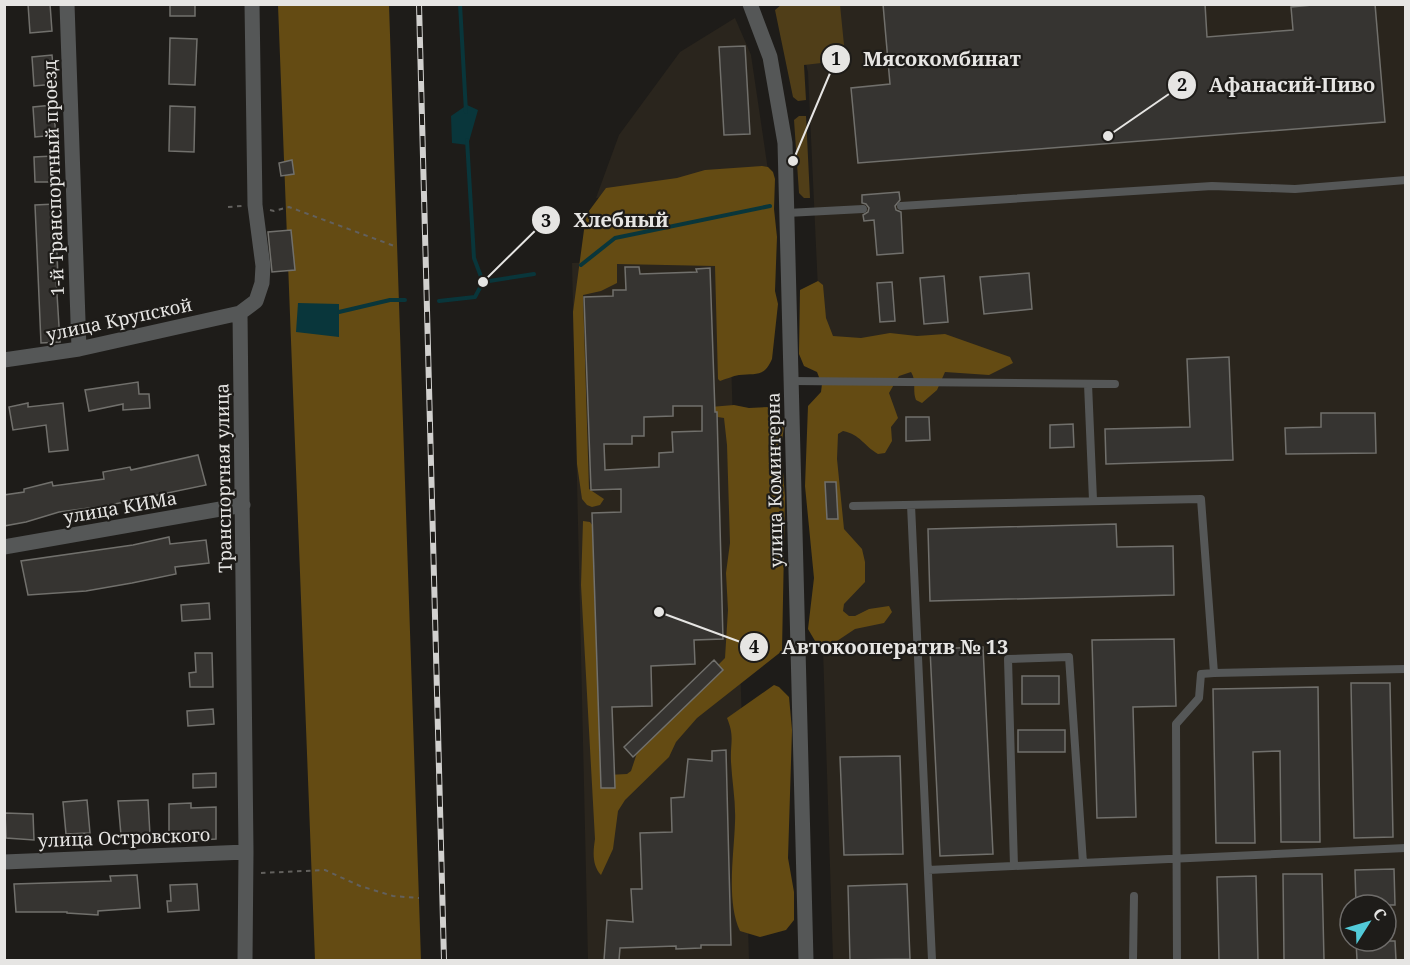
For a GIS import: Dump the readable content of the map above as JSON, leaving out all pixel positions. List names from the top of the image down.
{
  "streets": {
    "street": [
      "1-й Транспортный проезд",
      "улица Крупской",
      "Транспортная улица",
      "улица Коминтерна",
      "улица КИМа",
      "улица Островского"
    ]
  },
  "crossings": [
    ["1-й Транспортный проезд", "улица Крупской"],
    ["улица Крупской", "Транспортная улица"],
    ["Транспортная улица", "улица КИМа"],
    ["Транспортная улица", "улица Островского"]
  ],
  "places": [
    "Афанасий-Пиво",
    "Мясокомбинат",
    "Хлебный",
    "Автокооператив № 13"
  ],
  "north": "top right"
}
